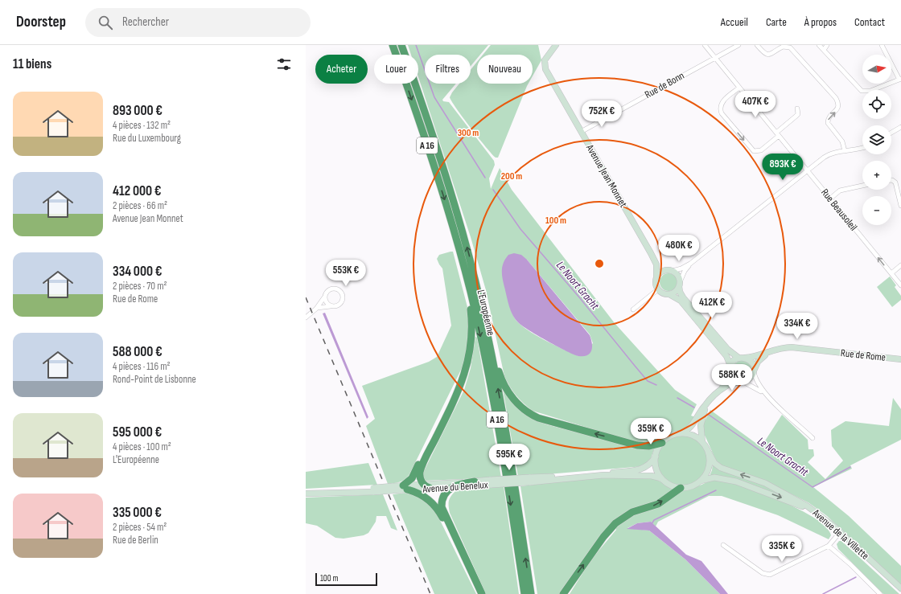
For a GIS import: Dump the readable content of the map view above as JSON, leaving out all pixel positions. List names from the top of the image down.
{
  "streets": {
    "highway": ["A 16", "L'Européenne"],
    "main road": [
      "Avenue Jean Monnet",
      "Rue de Rome",
      "Avenue du Benelux",
      "Avenue de la Villette"
    ],
    "street": ["Rue de Bonn", "Rue Beausoleil"]
  },
  "crossings": [
    ["Rue de Bonn", "Avenue Jean Monnet"],
    ["Rue de Bonn", "Rue Beausoleil"],
    ["Avenue du Benelux", "Avenue de la Villette"]
  ],
  "water": ["Le Noort Gracht"],
  "scale_bar": "100 m",
  "north": "right",
  "page": {
    "header": "Doorstep",
    "search": "Rechercher",
    "nav": [
      "Accueil",
      "Carte",
      "À propos",
      "Contact"
    ],
    "heading": "11 biens",
    "map_buttons": ["+", "−"],
    "chip": [
      "Acheter",
      "Louer",
      "Filtres",
      "Nouveau"
    ],
    "list": [
      {
        "name": "893 000 €",
        "note": "4 pièces · 132 m² · Rue du Luxembourg"
      },
      {
        "name": "412 000 €",
        "note": "2 pièces · 66 m² · Avenue Jean Monnet"
      },
      {
        "name": "334 000 €",
        "note": "2 pièces · 70 m² · Rue de Rome"
      },
      {
        "name": "588 000 €",
        "note": "4 pièces · 116 m² · Rond-Point de Lisbonne"
      },
      {
        "name": "595 000 €",
        "note": "4 pièces · 100 m² · L'Européenne"
      },
      {
        "name": "335 000 €",
        "note": "2 pièces · 54 m² · Rue de Berlin"
      }
    ],
    "price": [
      "407K €",
      "752K €",
      "893K €",
      "480K €",
      "553K €",
      "412K €",
      "334K €",
      "588K €",
      "359K €",
      "595K €",
      "335K €"
    ],
    "scale": "100 m"
  },
  "rings": ["300 m", "200 m", "100 m"]
}
